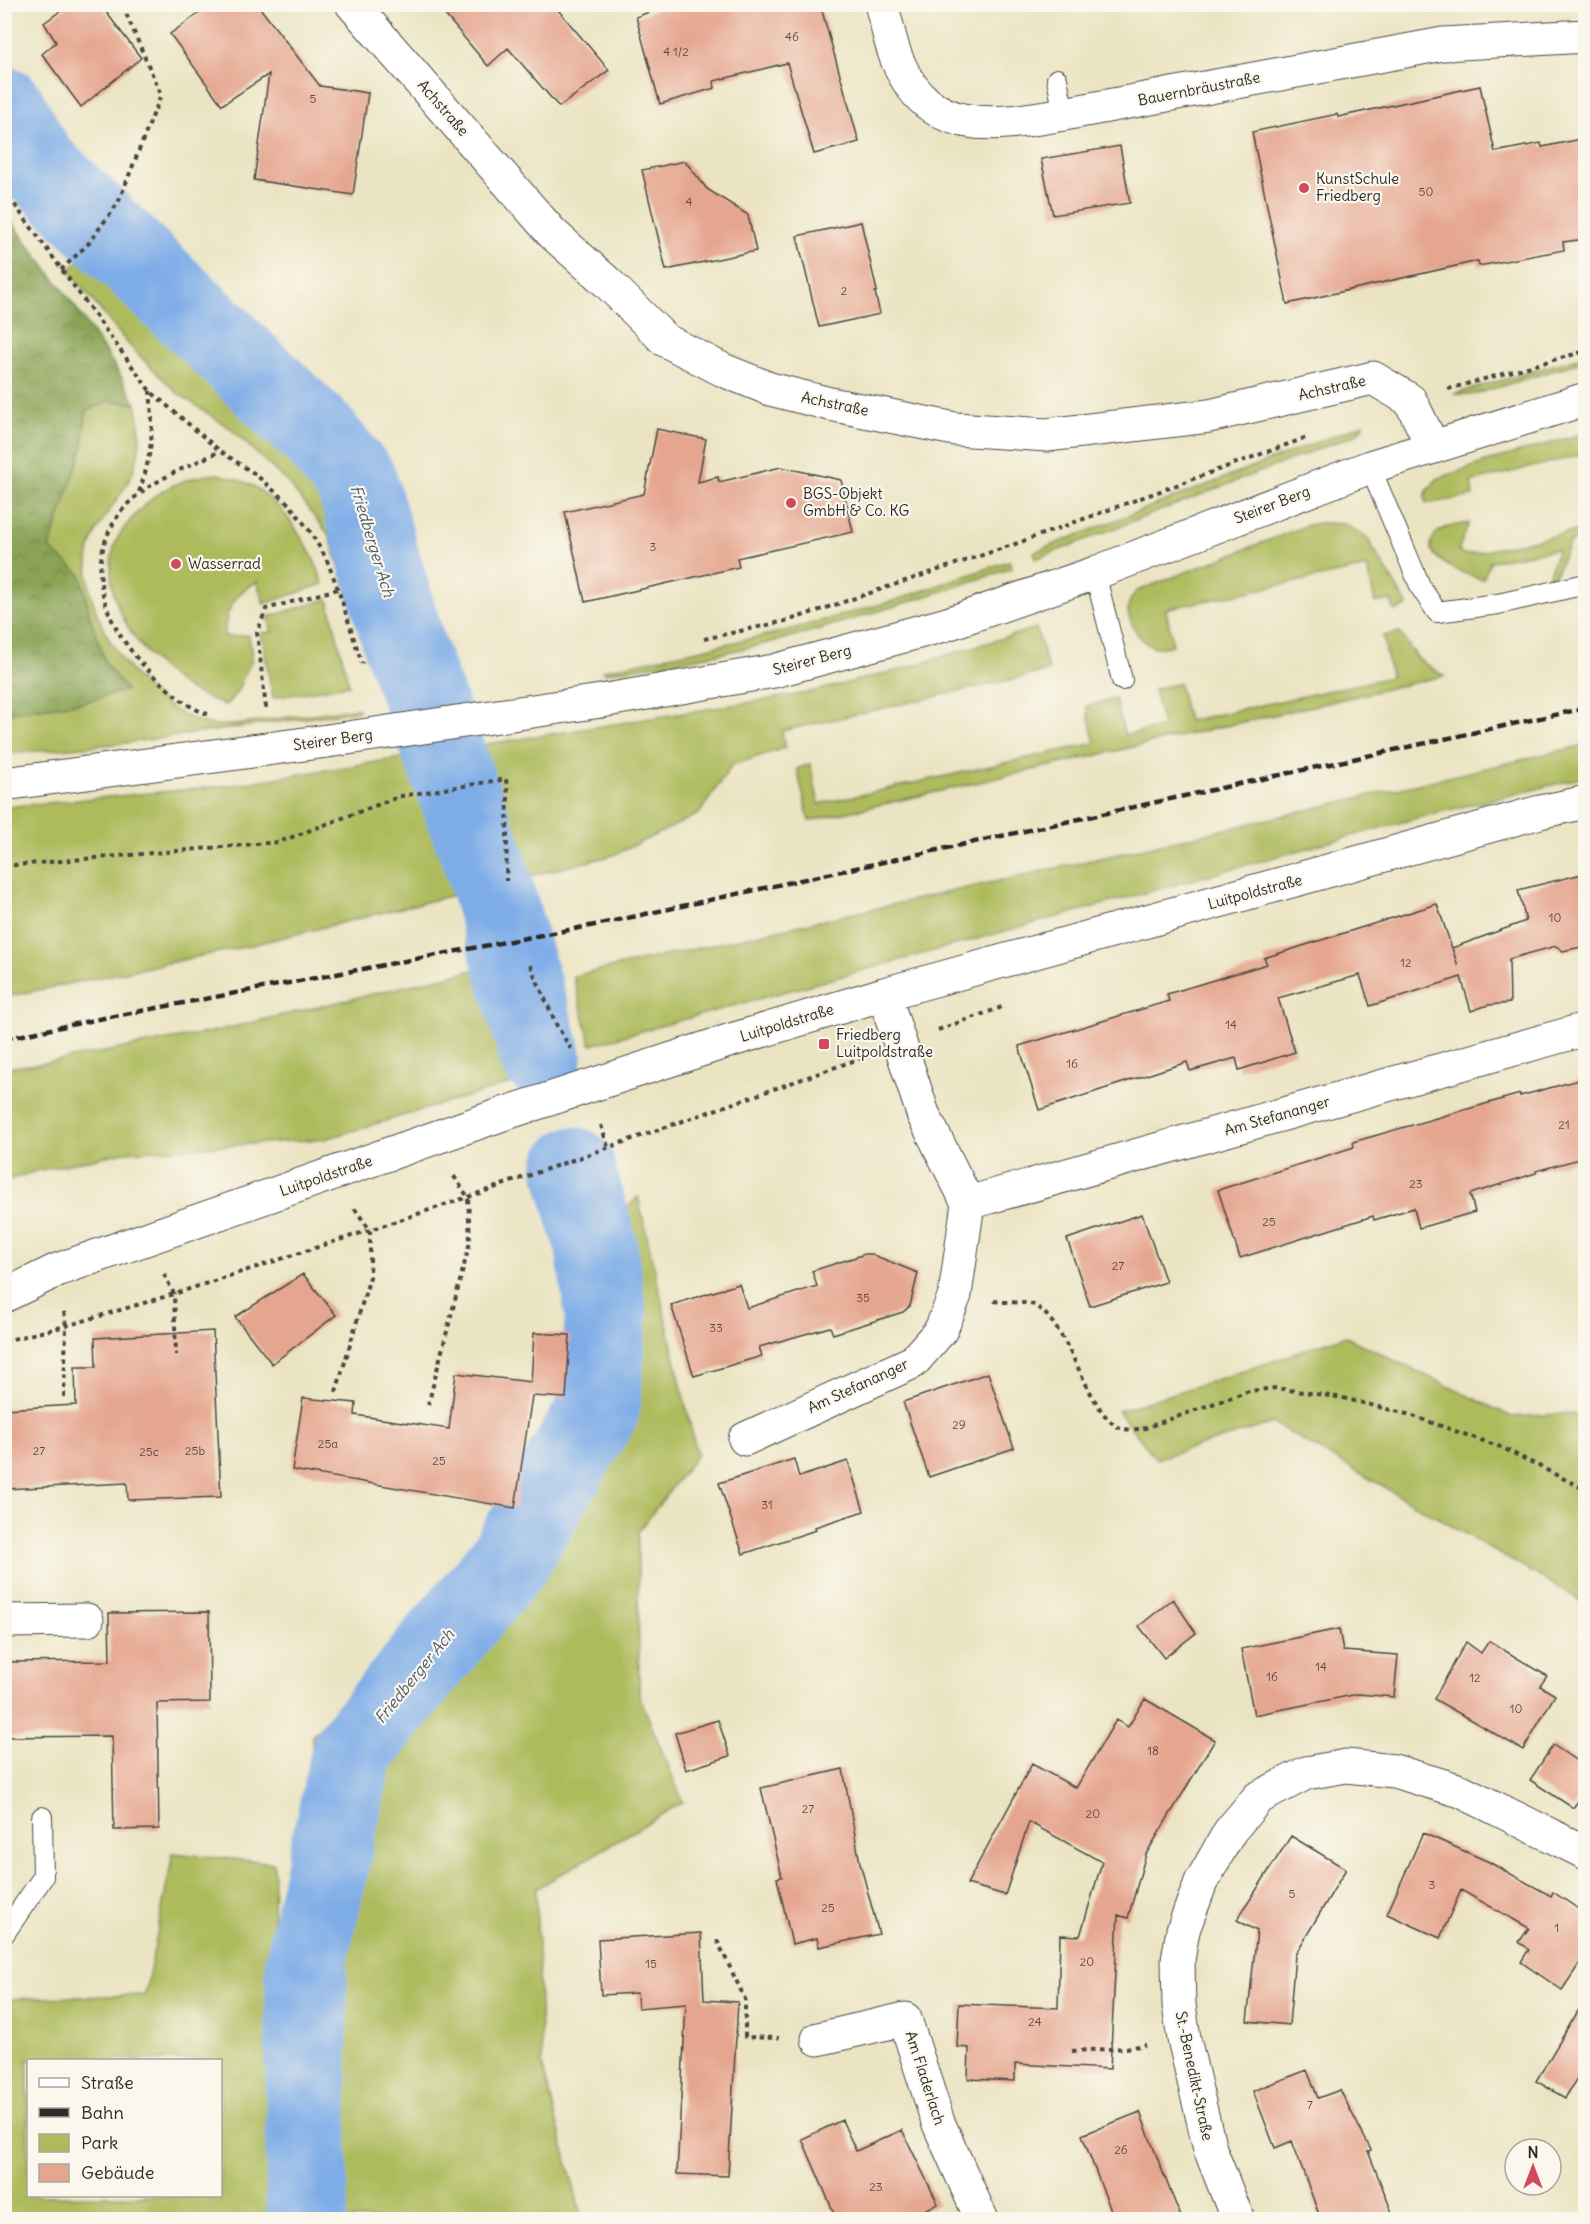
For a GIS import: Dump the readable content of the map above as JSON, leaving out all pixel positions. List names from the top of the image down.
{
  "streets": {
    "street": [
      "Bauernbräustraße",
      "Achstraße",
      "Steirer Berg",
      "Luitpoldstraße",
      "Am Stefananger",
      "St.-Benedikt-Straße",
      "Am Fladerlach"
    ]
  },
  "water": ["Friedberger Ach"],
  "places": {
    "other": ["KunstSchule Friedberg", "BGS-Objekt GmbH & Co. KG", "Wasserrad"],
    "transit": ["Friedberg Luitpoldstraße"]
  },
  "house_numbers": [
    "46",
    "4 1/2",
    "5",
    "50",
    "4",
    "2",
    "3",
    "10",
    "12",
    "14",
    "16",
    "21",
    "23",
    "25",
    "27",
    "35",
    "33",
    "29",
    "25a",
    "27",
    "25b",
    "25c",
    "25",
    "31",
    "14",
    "16",
    "12",
    "10",
    "18",
    "27",
    "20",
    "3",
    "5",
    "25",
    "1",
    "20",
    "15",
    "24",
    "7",
    "26",
    "23"
  ],
  "legend": [
    "Straße",
    "Bahn",
    "Park",
    "Gebäude"
  ],
  "north": "top"
}
